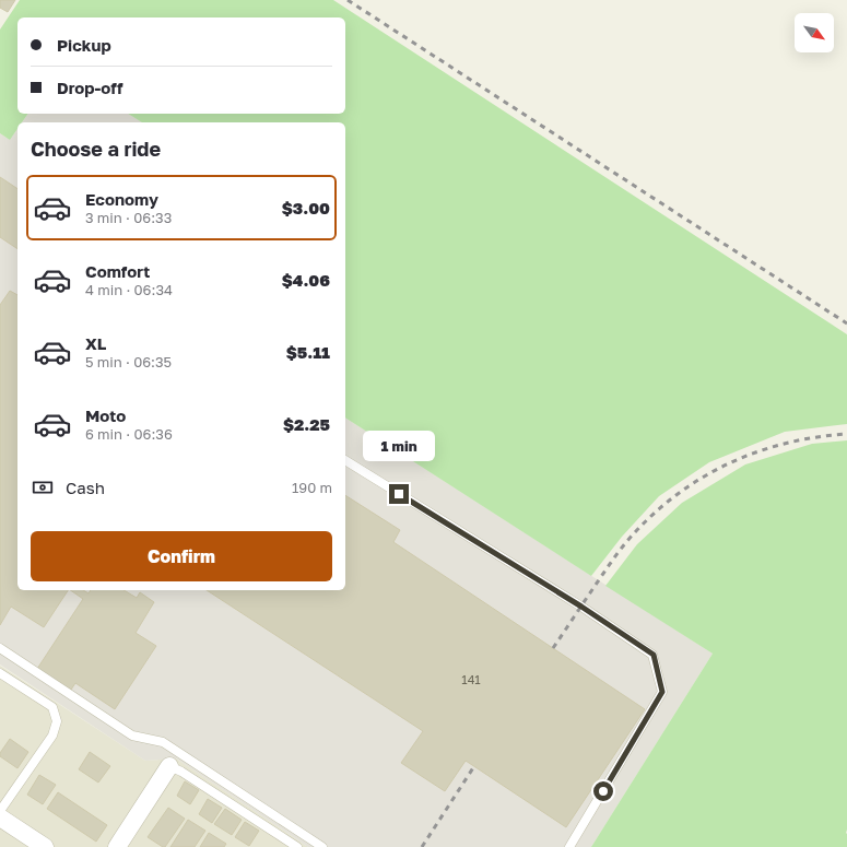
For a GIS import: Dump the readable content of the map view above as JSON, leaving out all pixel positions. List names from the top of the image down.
{
  "house_numbers": ["141"],
  "north": "bottom right",
  "page": {
    "banner": ["Pickup", "Drop-off"],
    "heading": "Choose a ride",
    "list": [
      {
        "name": "Economy",
        "note": "3 min · 06:33",
        "value": "$3.00"
      },
      {
        "name": "Comfort",
        "note": "4 min · 06:34",
        "value": "$4.06"
      },
      {
        "name": "XL",
        "note": "5 min · 06:35",
        "value": "$5.11"
      },
      {
        "name": "Moto",
        "note": "6 min · 06:36",
        "value": "$2.25"
      }
    ],
    "bubble": "1 min",
    "pay": ["Cash", "190 m"],
    "buttons": "Confirm"
  }
}
